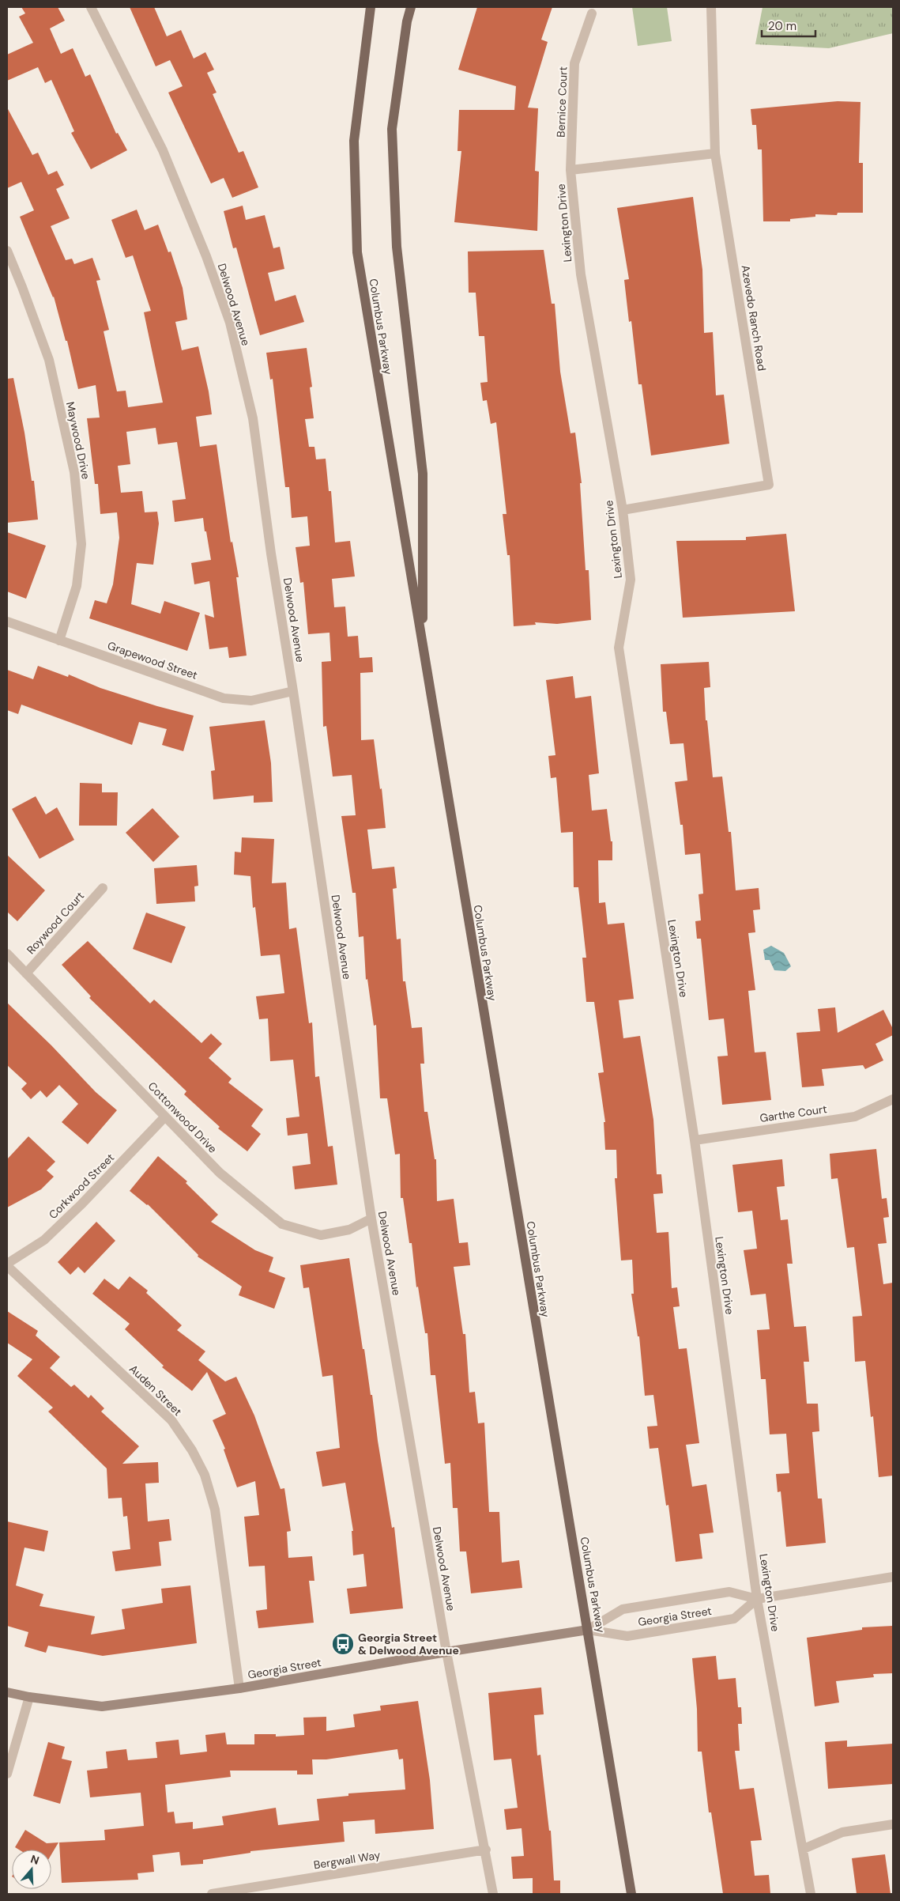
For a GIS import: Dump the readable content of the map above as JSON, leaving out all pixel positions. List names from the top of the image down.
{
  "streets": {
    "main road": ["Columbus Parkway", "Georgia Street"],
    "street": [
      "Bernice Court",
      "Lexington Drive",
      "Delwood Avenue",
      "Azevedo Ranch Road",
      "Maywood Drive",
      "Grapewood Street",
      "Roywood Court",
      "Garthe Court",
      "Cottonwood Drive",
      "Corkwood Street",
      "Auden Street",
      "Bergwall Way"
    ]
  },
  "crossings": [
    ["Bernice Court", "Lexington Drive"],
    ["Lexington Drive", "Azevedo Ranch Road"],
    ["Lexington Drive", "Garthe Court"],
    ["Lexington Drive", "Georgia Street"],
    ["Delwood Avenue", "Grapewood Street"],
    ["Delwood Avenue", "Cottonwood Drive"],
    ["Delwood Avenue", "Georgia Street"],
    ["Delwood Avenue", "Bergwall Way"],
    ["Columbus Parkway", "Georgia Street"],
    ["Maywood Drive", "Grapewood Street"],
    ["Roywood Court", "Cottonwood Drive"],
    ["Cottonwood Drive", "Corkwood Street"],
    ["Corkwood Street", "Auden Street"],
    ["Auden Street", "Georgia Street"]
  ],
  "places": {
    "bus stop": ["Georgia Street & Delwood Avenue"]
  },
  "scale_bar": "20 m",
  "north": "top"
}
